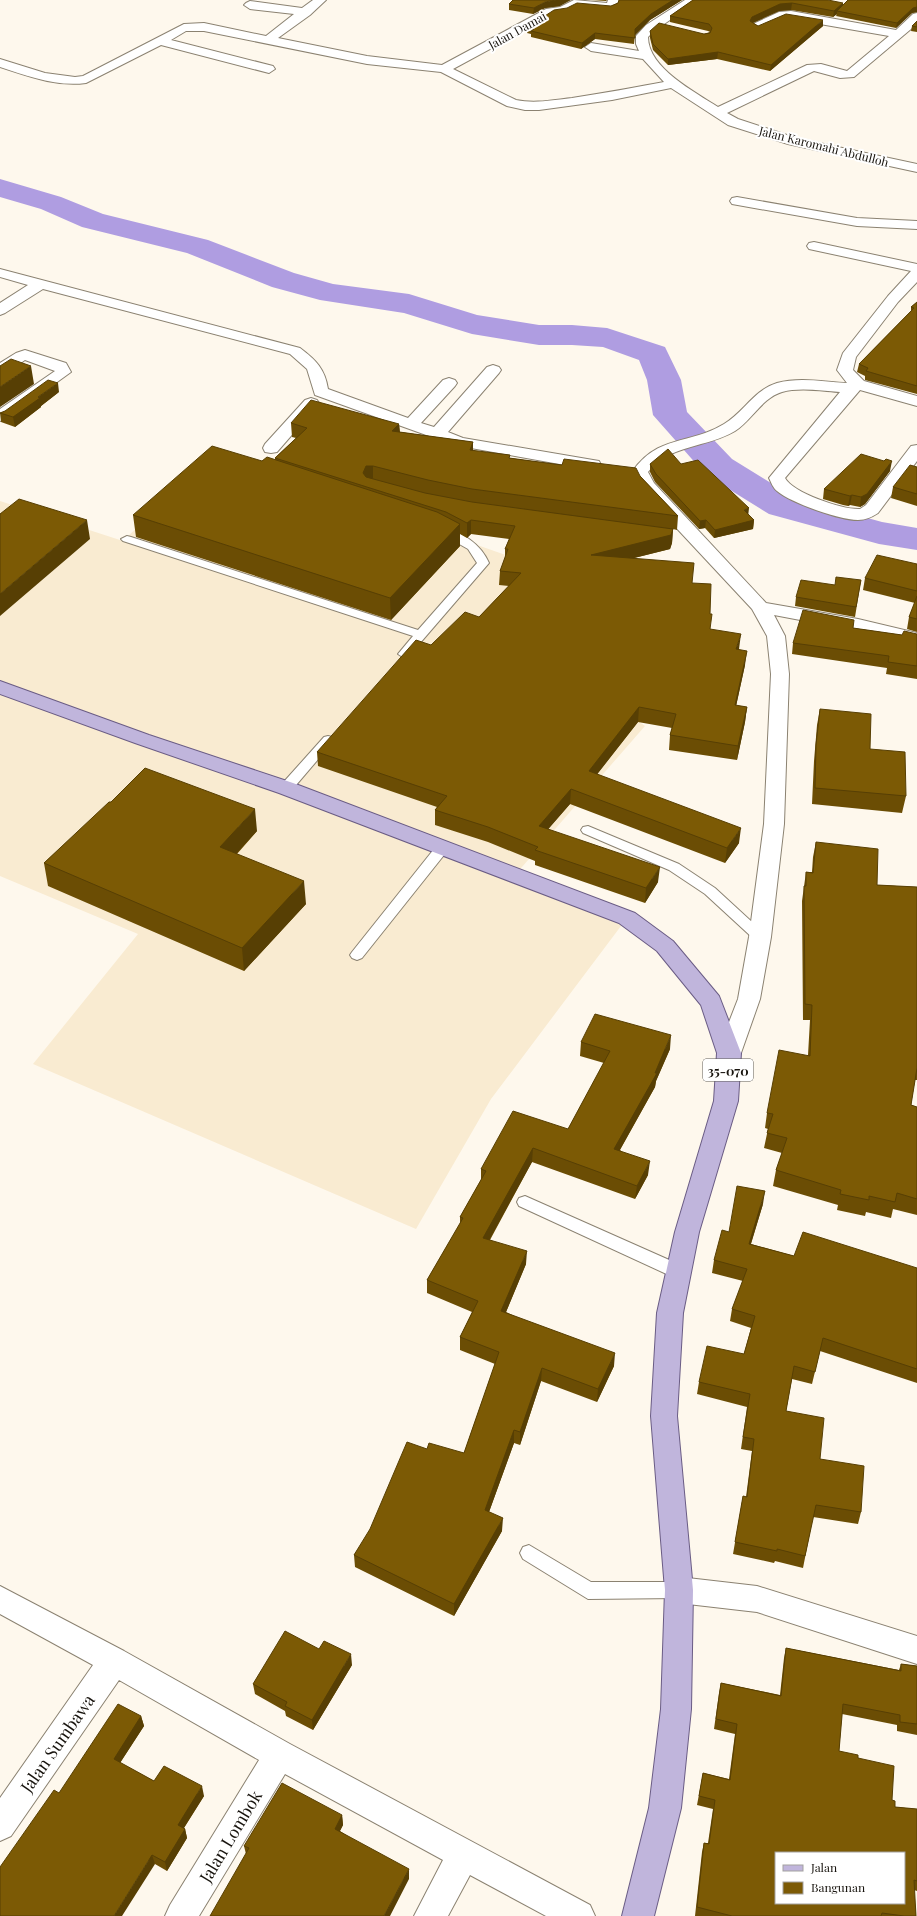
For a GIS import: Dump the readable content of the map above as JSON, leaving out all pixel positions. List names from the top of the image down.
{
  "streets": {
    "main road": ["35-070"],
    "street": [
      "Jalan Damai",
      "Jalan Karomahi Abdulloh",
      "Jalan Sumbawa",
      "Jalan Lombok"
    ]
  },
  "legend": ["Jalan", "Bangunan"]
}
